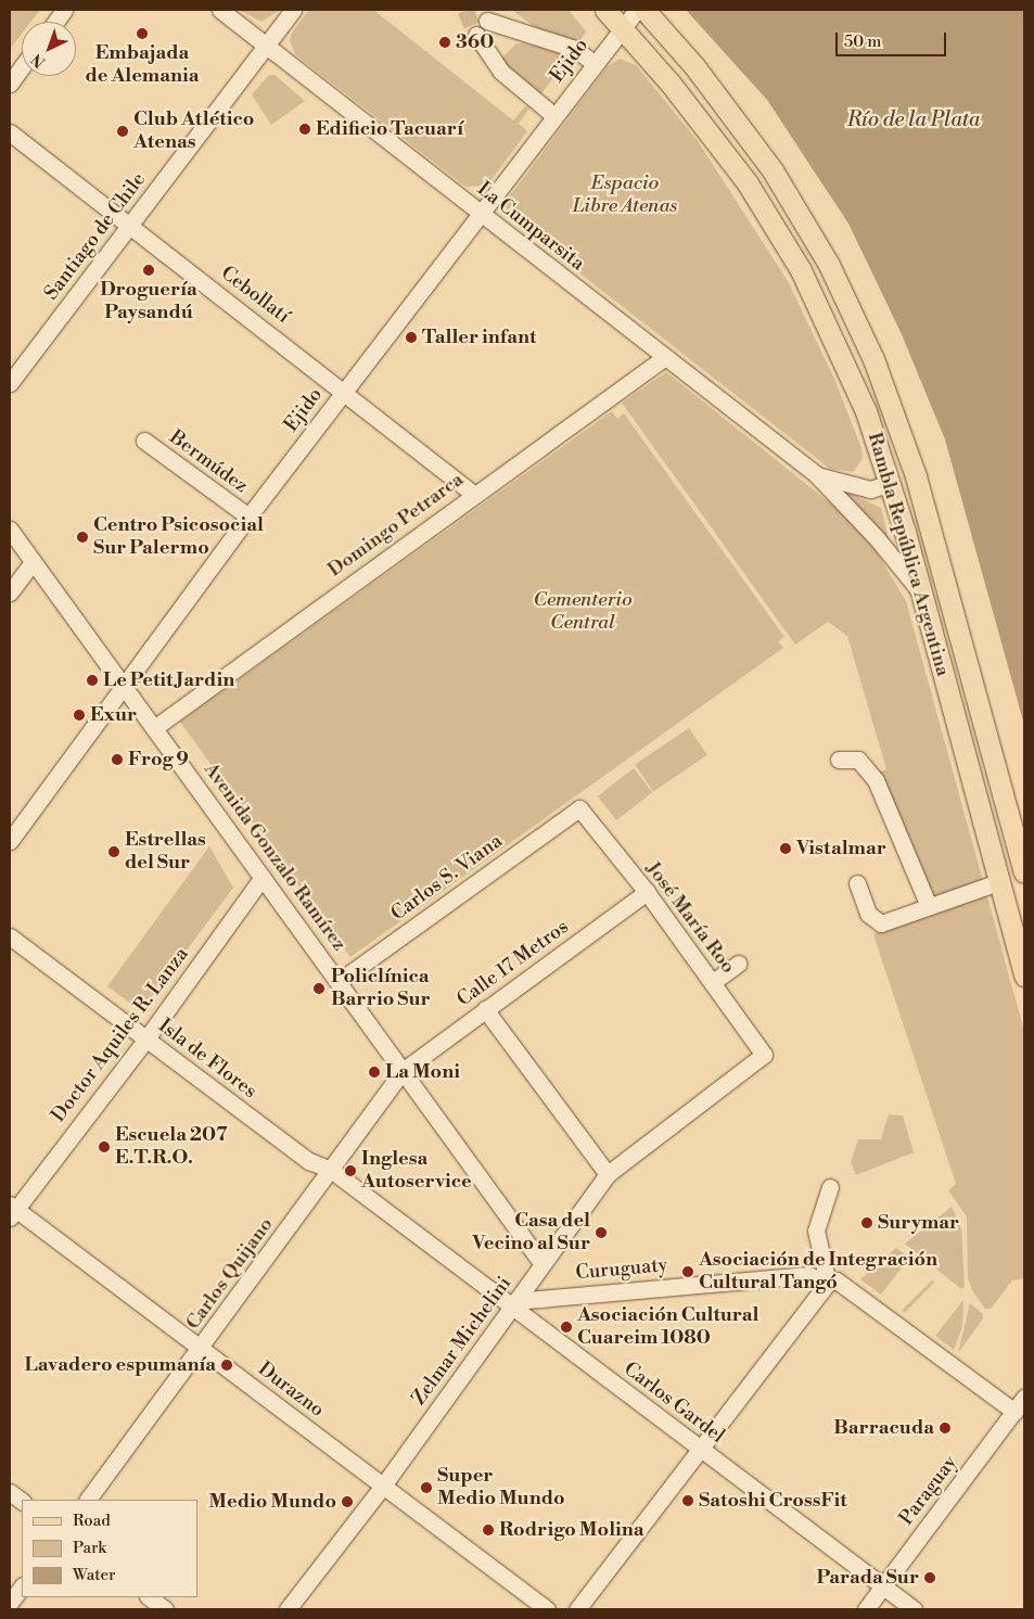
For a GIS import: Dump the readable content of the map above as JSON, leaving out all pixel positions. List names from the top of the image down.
{
  "streets": {
    "main road": ["Rambla República Argentina"],
    "street": [
      "Ejido",
      "La Cumparsita",
      "Santiago de Chile",
      "Cebollatí",
      "Bermúdez",
      "Domingo Petrarca",
      "Avenida Gonzalo Ramírez",
      "Carlos S. Viana",
      "José María Roo",
      "Calle 17 Metros",
      "Doctor Aquiles R. Lanza",
      "Isla de Flores",
      "Curuguaty",
      "Carlos Quijano",
      "Zelmar Michelini",
      "Durazno",
      "Carlos Gardel",
      "Paraguay"
    ]
  },
  "crossings": [
    ["Ejido", "La Cumparsita"],
    ["Ejido", "Cebollatí"],
    ["Ejido", "Bermúdez"],
    ["Ejido", "Rambla República Argentina"],
    ["Ejido", "Avenida Gonzalo Ramírez"],
    ["La Cumparsita", "Santiago de Chile"],
    ["La Cumparsita", "Domingo Petrarca"],
    ["La Cumparsita", "Rambla República Argentina"],
    ["Santiago de Chile", "Cebollatí"],
    ["Cebollatí", "Domingo Petrarca"],
    ["Domingo Petrarca", "Avenida Gonzalo Ramírez"],
    ["Avenida Gonzalo Ramírez", "Carlos S. Viana"],
    ["Avenida Gonzalo Ramírez", "Calle 17 Metros"],
    ["Avenida Gonzalo Ramírez", "Doctor Aquiles R. Lanza"],
    ["Avenida Gonzalo Ramírez", "Carlos Quijano"],
    ["Avenida Gonzalo Ramírez", "Zelmar Michelini"],
    ["Carlos S. Viana", "José María Roo"],
    ["José María Roo", "Calle 17 Metros"],
    ["José María Roo", "Zelmar Michelini"],
    ["Calle 17 Metros", "Carlos Quijano"],
    ["Doctor Aquiles R. Lanza", "Isla de Flores"],
    ["Doctor Aquiles R. Lanza", "Durazno"],
    ["Isla de Flores", "Carlos Quijano"],
    ["Isla de Flores", "Carlos Gardel"],
    ["Curuguaty", "Zelmar Michelini"],
    ["Curuguaty", "Carlos Gardel"],
    ["Carlos Quijano", "Durazno"],
    ["Carlos Quijano", "Carlos Gardel"],
    ["Zelmar Michelini", "Durazno"],
    ["Zelmar Michelini", "Carlos Gardel"],
    ["Carlos Gardel", "Paraguay"]
  ],
  "water": ["Río de la Plata"],
  "parks": ["Espacio Libre Atenas", "Cementerio Central"],
  "places": [
    "Embajada de Alemania",
    "360",
    "Edificio Tacuarí",
    "Club Atlético Atenas",
    "Droguería Paysandú",
    "Taller infant",
    "Centro Psicosocial Sur Palermo",
    "Le Petit Jardin",
    "Exur",
    "Frog 9",
    "Vistalmar",
    "Estrellas del Sur",
    "Policlínica Barrio Sur",
    "La Moni",
    "Escuela 207 E.T.R.O.",
    "Inglesa Autoservice",
    "Surymar",
    "Casa del Vecino al Sur",
    "Asociación de Integración Cultural Tangó",
    "Asociación Cultural Cuareim 1080",
    "Lavadero espumanía",
    "Barracuda",
    "Super Medio Mundo",
    "Satoshi CrossFit",
    "Medio Mundo",
    "Rodrigo Molina",
    "Parada Sur"
  ],
  "legend": ["Road", "Park", "Water"],
  "scale_bar": "50 m",
  "north": "bottom left"
}
